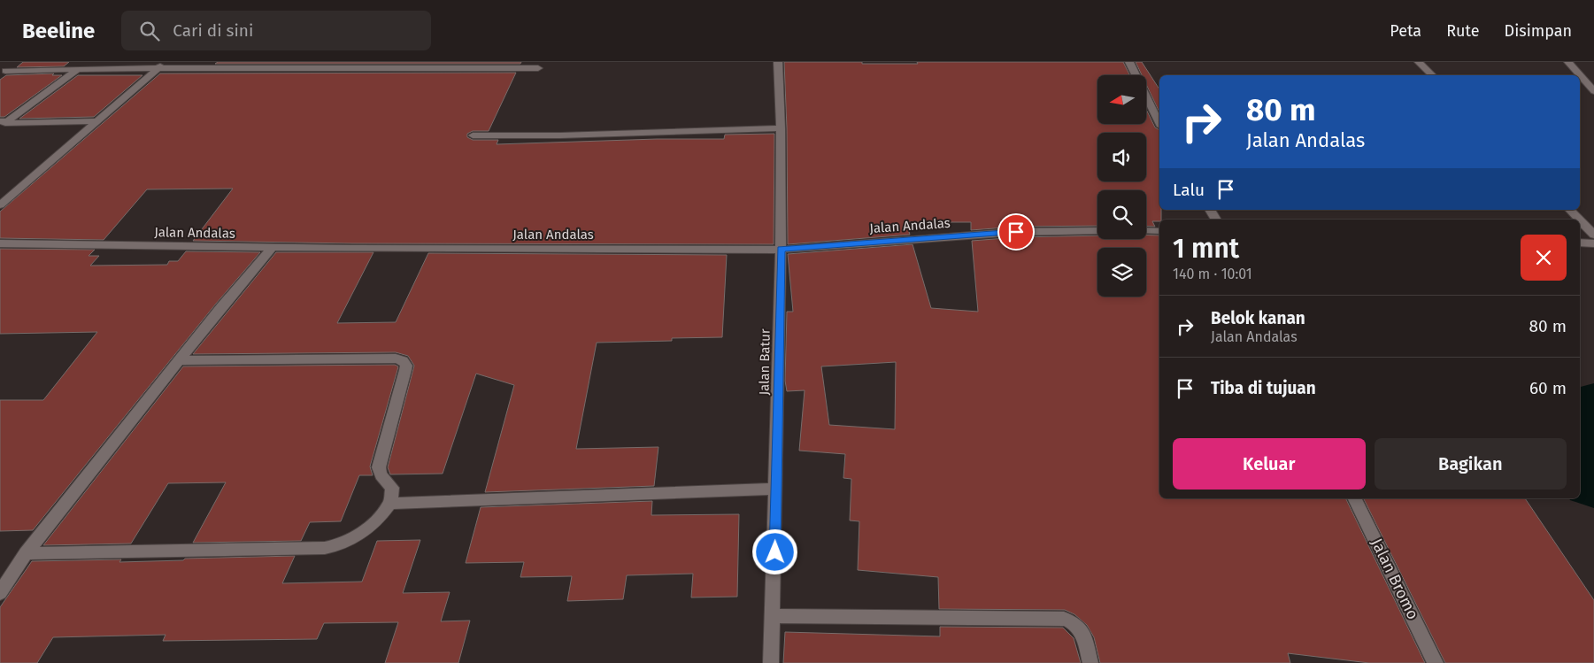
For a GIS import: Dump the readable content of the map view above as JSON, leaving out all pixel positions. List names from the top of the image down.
{
  "streets": {
    "street": ["Jalan Andalas", "Jalan Batur", "Jalan Bromo"]
  },
  "crossings": [
    ["Jalan Andalas", "Jalan Batur"]
  ],
  "north": "left",
  "page": {
    "header": "Beeline",
    "search": "Cari di sini",
    "nav": ["Peta", "Rute", "Disimpan"],
    "turn": ["80 m", "Jalan Andalas"],
    "then": "Lalu",
    "heading": ["1 mnt", "140 m · 10:01"],
    "list": [
      {
        "name": "Belok kanan",
        "note": "Jalan Andalas",
        "value": "80 m"
      },
      {
        "name": "Tiba di tujuan",
        "value": "60 m"
      }
    ],
    "buttons": ["Keluar", "Bagikan"]
  }
}
